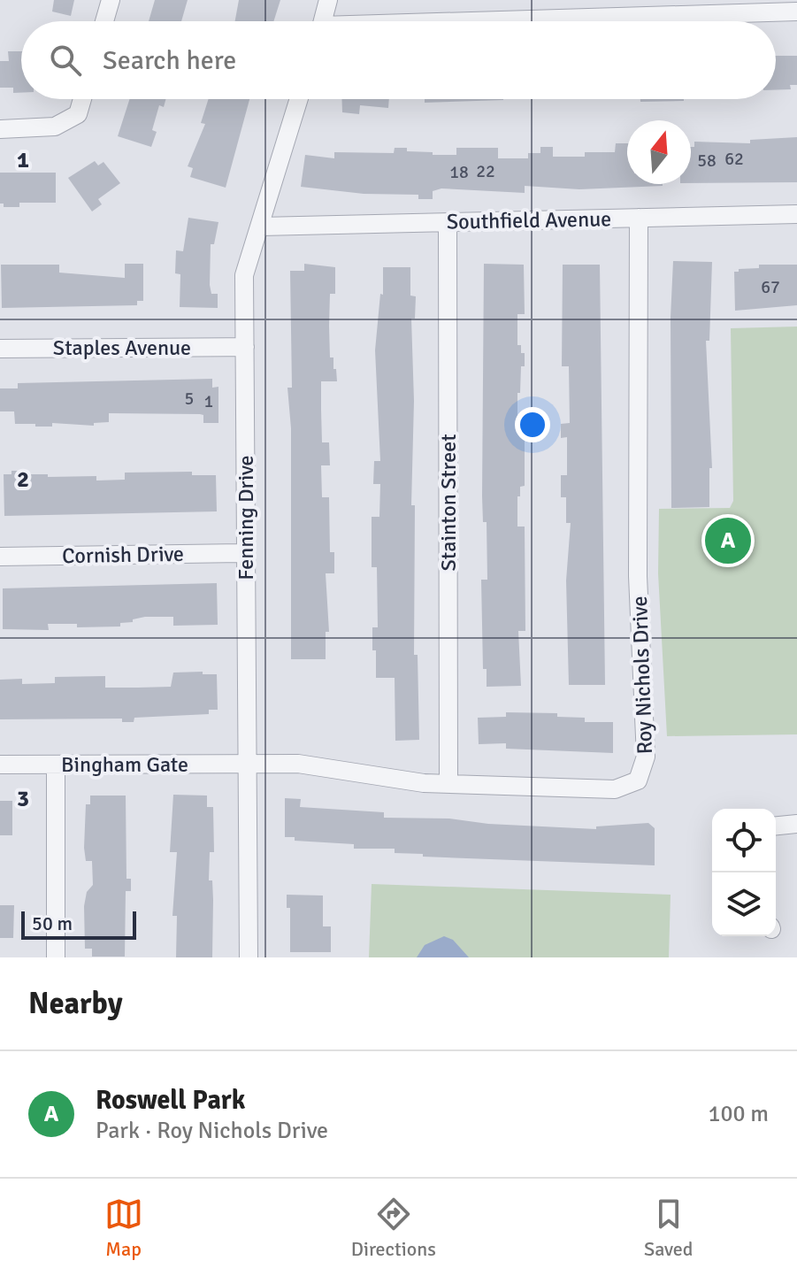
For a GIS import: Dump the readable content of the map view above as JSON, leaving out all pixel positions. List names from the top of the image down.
{
  "streets": {
    "street": [
      "Southfield Avenue",
      "Staples Avenue",
      "Stainton Street",
      "Fenning Drive",
      "Cornish Drive",
      "Roy Nichols Drive",
      "Bingham Gate"
    ]
  },
  "crossings": [
    ["Southfield Avenue", "Stainton Street"],
    ["Southfield Avenue", "Fenning Drive"],
    ["Southfield Avenue", "Roy Nichols Drive"],
    ["Staples Avenue", "Fenning Drive"],
    ["Stainton Street", "Roy Nichols Drive"],
    ["Fenning Drive", "Cornish Drive"],
    ["Fenning Drive", "Roy Nichols Drive"],
    ["Fenning Drive", "Bingham Gate"],
    ["Roy Nichols Drive", "Bingham Gate"]
  ],
  "house_numbers": [
    "62",
    "58",
    "22",
    "18",
    "67",
    "5",
    "1"
  ],
  "scale_bar": "50 m",
  "north": "top",
  "page": {
    "search": "Search here",
    "pins": "A",
    "scale": "50 m",
    "heading": "Nearby",
    "list": [
      {
        "mark": "A",
        "name": "Roswell Park",
        "note": "Park · Roy Nichols Drive",
        "value": "100 m"
      }
    ],
    "nav": ["Map", "Directions", "Saved"]
  },
  "grid": {
    "rows": ["1", "2", "3"]
  }
}
